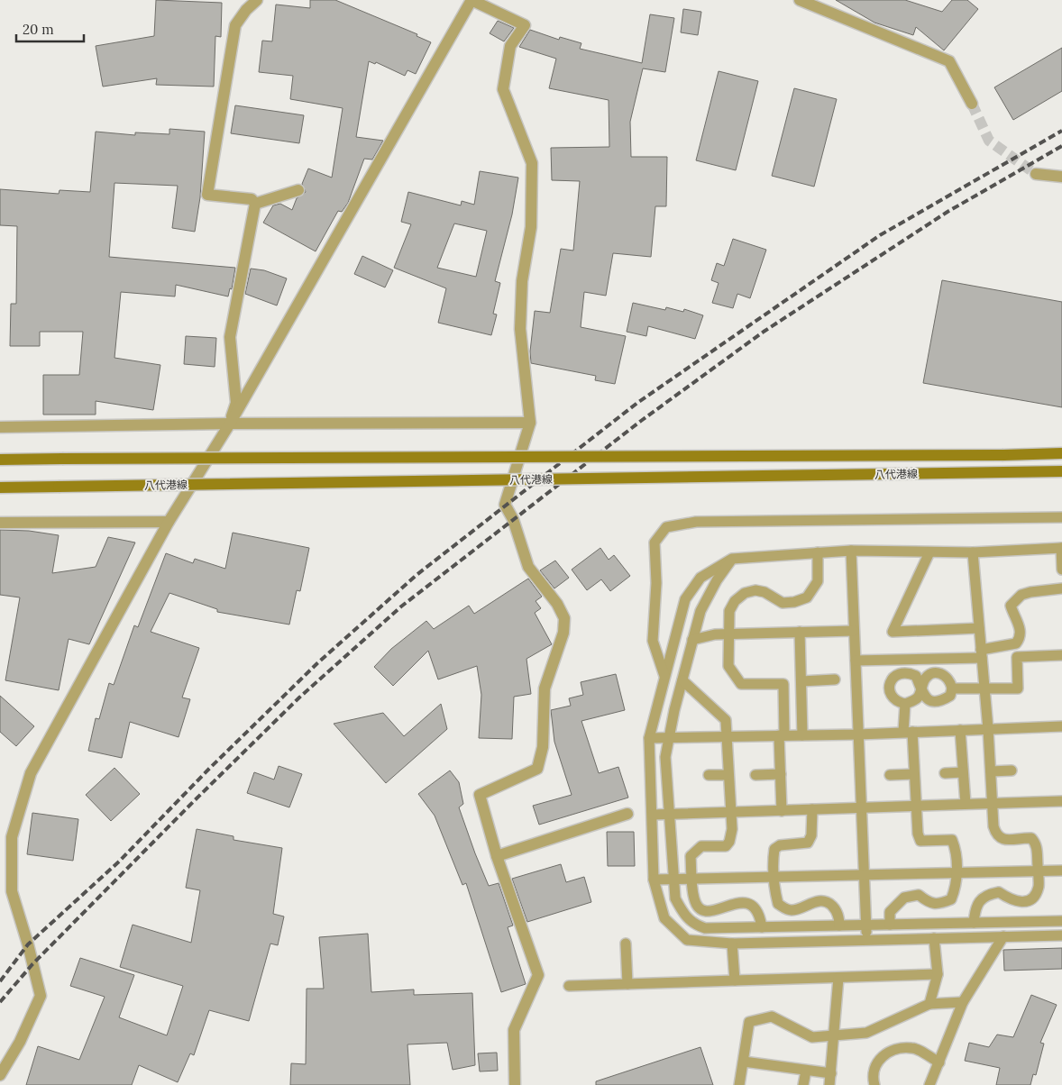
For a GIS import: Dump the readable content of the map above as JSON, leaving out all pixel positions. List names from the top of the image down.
{
  "streets": {
    "main road": ["八代港線"]
  },
  "scale_bar": "20 m"
}
